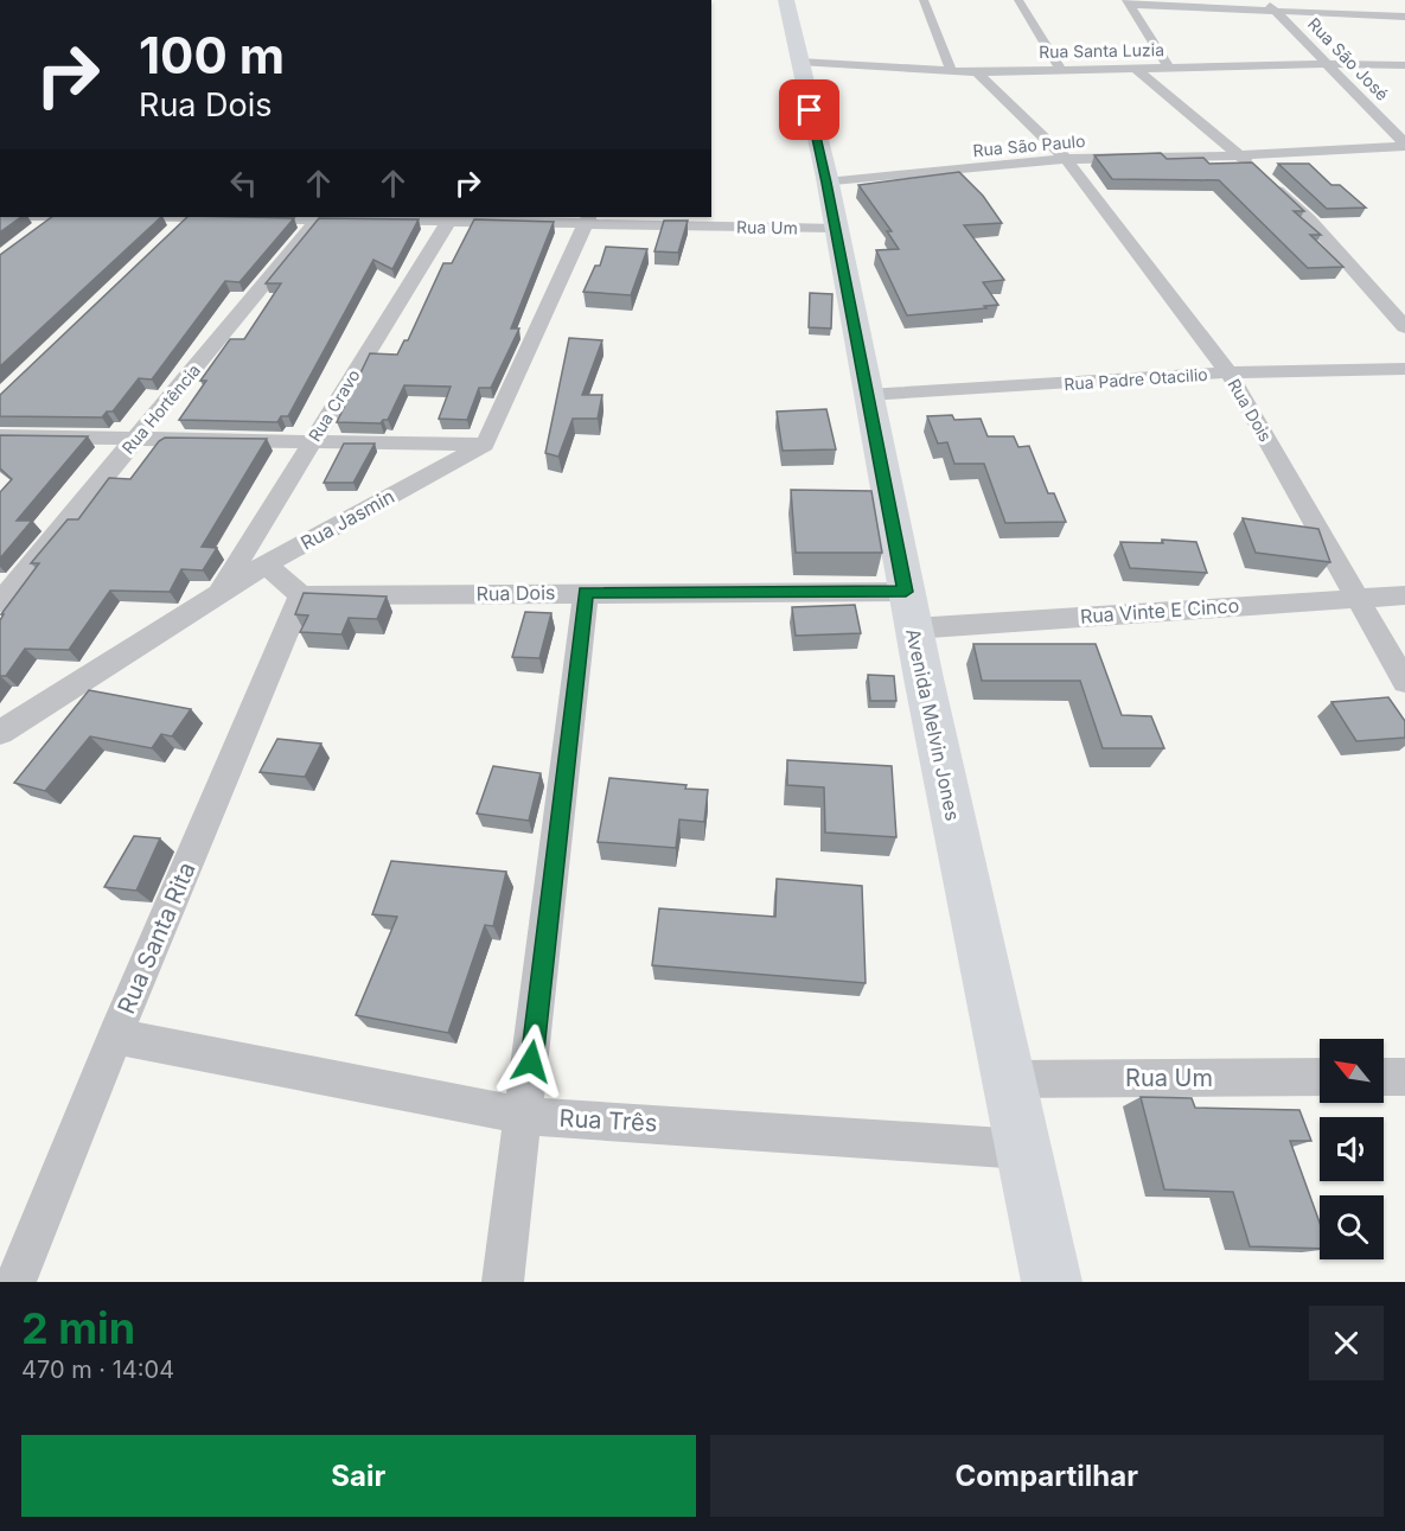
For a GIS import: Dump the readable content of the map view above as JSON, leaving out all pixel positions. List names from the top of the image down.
{
  "streets": {
    "main road": ["Avenida Melvin Jones"],
    "street": [
      "Rua Santa Luzia",
      "Rua São José",
      "Rua São Paulo",
      "Rua Um",
      "Rua Padre Otacilio",
      "Rua Cravo",
      "Rua Hortência",
      "Rua Dois",
      "Rua Jasmin",
      "Rua Vinte E Cinco",
      "Rua Santa Rita",
      "Rua Três"
    ]
  },
  "crossings": [
    ["Rua Santa Luzia", "Rua São José"],
    ["Rua Santa Luzia", "Rua Dois"],
    ["Rua Santa Luzia", "Avenida Melvin Jones"],
    ["Rua São José", "Rua São Paulo"],
    ["Rua São Paulo", "Rua Dois"],
    ["Rua São Paulo", "Avenida Melvin Jones"],
    ["Rua Um", "Rua Cravo"],
    ["Rua Um", "Rua Hortência"],
    ["Rua Um", "Avenida Melvin Jones"],
    ["Rua Padre Otacilio", "Rua Dois"],
    ["Rua Padre Otacilio", "Avenida Melvin Jones"],
    ["Rua Cravo", "Rua Jasmin"],
    ["Rua Dois", "Rua Vinte E Cinco"],
    ["Rua Dois", "Avenida Melvin Jones"],
    ["Rua Dois", "Rua Santa Rita"],
    ["Rua Vinte E Cinco", "Avenida Melvin Jones"],
    ["Avenida Melvin Jones", "Rua Três"],
    ["Rua Santa Rita", "Rua Três"]
  ],
  "north": "top left",
  "page": {
    "turn": ["100 m", "Rua Dois"],
    "heading": ["2 min", "470 m · 14:04"],
    "buttons": ["Sair", "Compartilhar"]
  }
}
